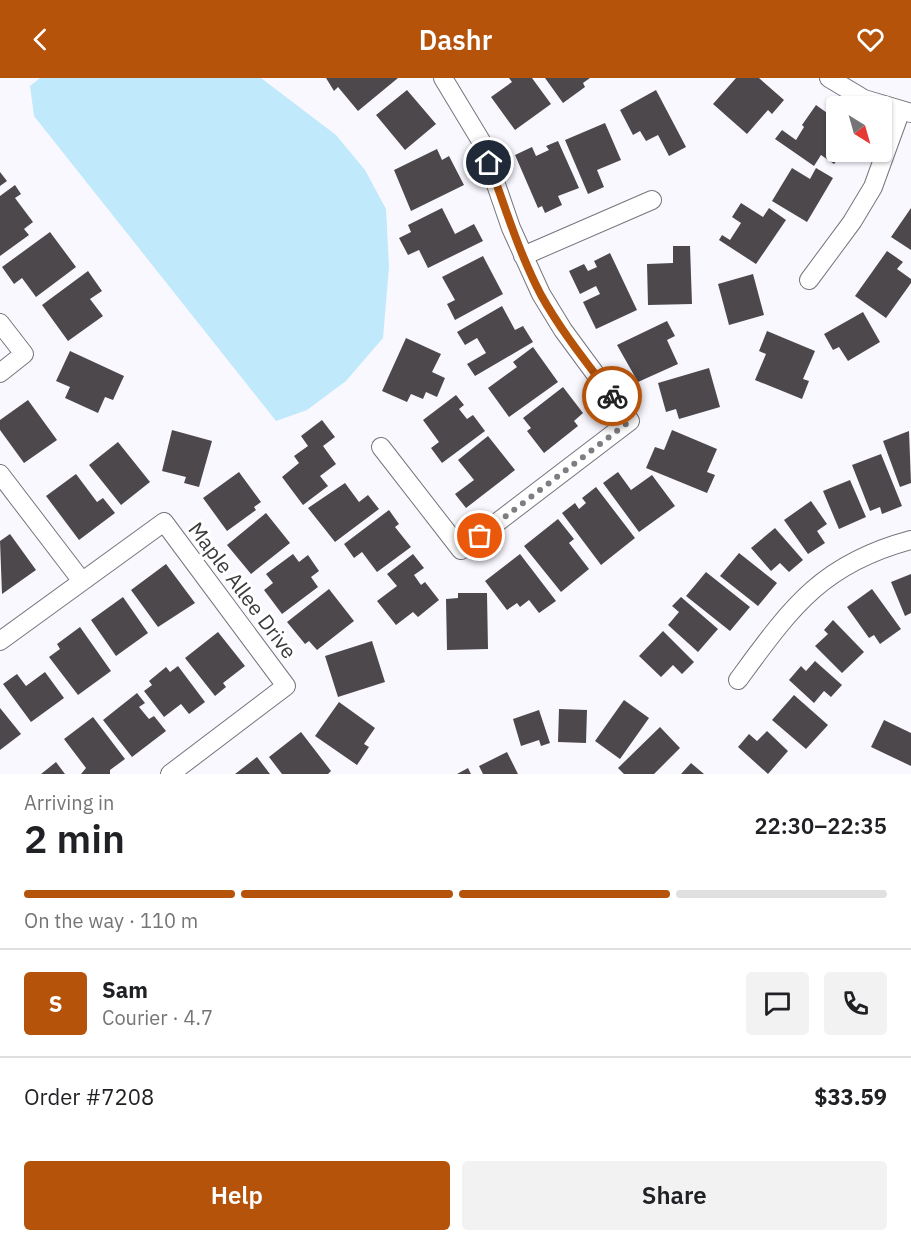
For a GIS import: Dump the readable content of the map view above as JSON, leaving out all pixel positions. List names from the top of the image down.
{
  "streets": {
    "street": ["Maple Allee Drive"]
  },
  "north": "bottom right",
  "page": {
    "header": "Dashr",
    "heading": ["2 min", "Arriving in", "22:30–22:35"],
    "panel": [
      "Sam",
      "Courier · 4.7",
      "Order #7208",
      "$33.59"
    ],
    "bar": "On the way · 110 m",
    "round": "S",
    "buttons": ["Help", "Share"]
  }
}
